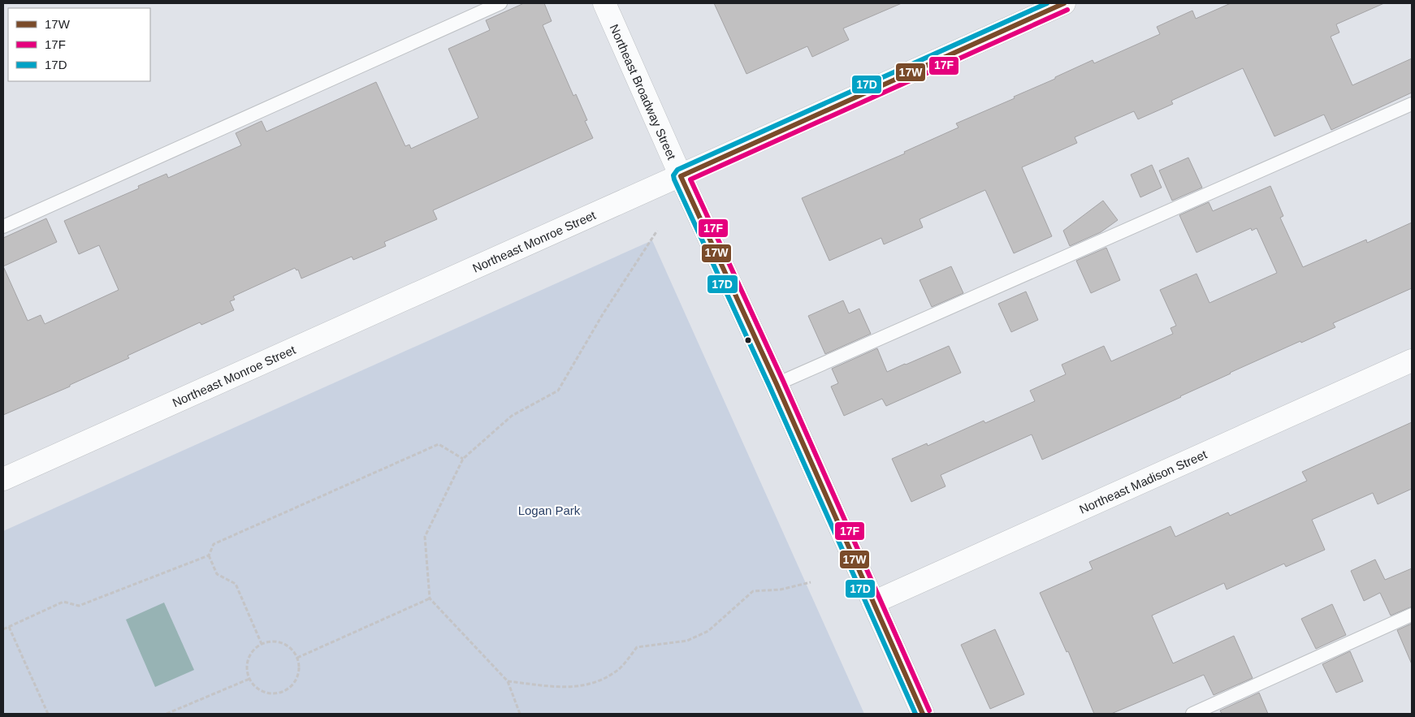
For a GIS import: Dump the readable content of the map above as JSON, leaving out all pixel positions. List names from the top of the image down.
{
  "streets": {
    "street": ["Northeast Broadway Street", "Northeast Monroe Street", "Northeast Madison Street"]
  },
  "crossings": [
    ["Northeast Broadway Street", "Northeast Monroe Street"],
    ["Northeast Broadway Street", "Northeast Madison Street"]
  ],
  "parks": ["Logan Park"],
  "lines": ["transit line 17W", "transit line 17D", "transit line 17F"],
  "legend": ["17W", "17F", "17D"]
}
